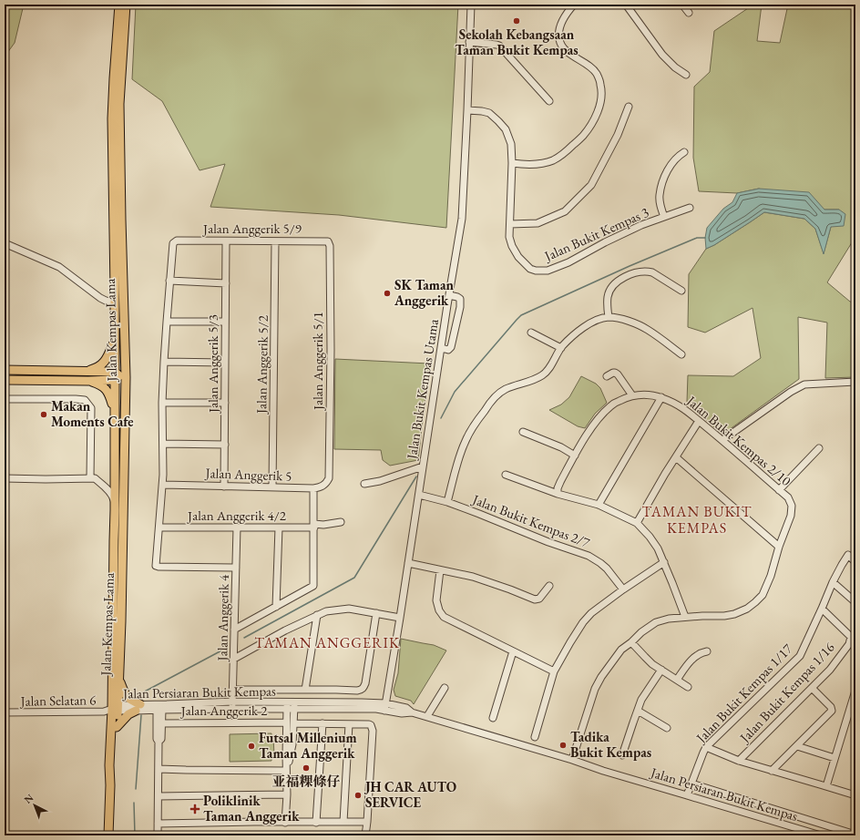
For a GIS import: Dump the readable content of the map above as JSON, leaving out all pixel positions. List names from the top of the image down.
{
  "streets": {
    "main road": ["Jalan Kempas Lama"],
    "street": [
      "Jalan Anggerik 5/9",
      "Jalan Bukit Kempas 3",
      "Jalan Anggerik 5/1",
      "Jalan Anggerik 5/3",
      "Jalan Anggerik 5/2",
      "Jalan Bukit Kempas Utama",
      "Jalan Bukit Kempas 2/10",
      "Jalan Anggerik 5",
      "Jalan Anggerik 4/2",
      "Jalan Bukit Kempas 2/7",
      "Jalan Anggerik 4",
      "Jalan Persiaran Bukit Kempas",
      "Jalan Bukit Kempas 1/16",
      "Jalan Bukit Kempas 1/17",
      "Jalan Selatan 6",
      "Jalan Anggerik 2"
    ]
  },
  "crossings": [
    ["Jalan Anggerik 5/9", "Jalan Anggerik 5/1"],
    ["Jalan Anggerik 5/9", "Jalan Anggerik 5/3"],
    ["Jalan Anggerik 5/9", "Jalan Anggerik 5/2"],
    ["Jalan Bukit Kempas 3", "Jalan Bukit Kempas Utama"],
    ["Jalan Kempas Lama", "Jalan Persiaran Bukit Kempas"],
    ["Jalan Kempas Lama", "Jalan Selatan 6"],
    ["Jalan Anggerik 5/1", "Jalan Anggerik 5"],
    ["Jalan Anggerik 5/3", "Jalan Anggerik 5"],
    ["Jalan Anggerik 5/2", "Jalan Anggerik 5"],
    ["Jalan Bukit Kempas Utama", "Jalan Bukit Kempas 2/7"],
    ["Jalan Bukit Kempas Utama", "Jalan Persiaran Bukit Kempas"],
    ["Jalan Anggerik 4/2", "Jalan Anggerik 4"],
    ["Jalan Anggerik 4", "Jalan Persiaran Bukit Kempas"],
    ["Jalan Persiaran Bukit Kempas", "Jalan Bukit Kempas 1/17"],
    ["Jalan Persiaran Bukit Kempas", "Jalan Selatan 6"],
    ["Jalan Bukit Kempas 1/16", "Jalan Bukit Kempas 1/17"]
  ],
  "districts": ["TAMAN BUKIT KEMPAS", "TAMAN ANGGERIK"],
  "places": {
    "other": [
      "Sekolah Kebangsaan Taman Bukit Kempas",
      "SK Taman Anggerik",
      "Makan Moments Cafe",
      "Tadika Bukit Kempas",
      "Futsal Millenium Taman Anggerik",
      "亚福粿條仔",
      "JH CAR AUTO SERVICE"
    ],
    "health": ["Poliklinik Taman Anggerik"]
  },
  "north": "top left"
}
